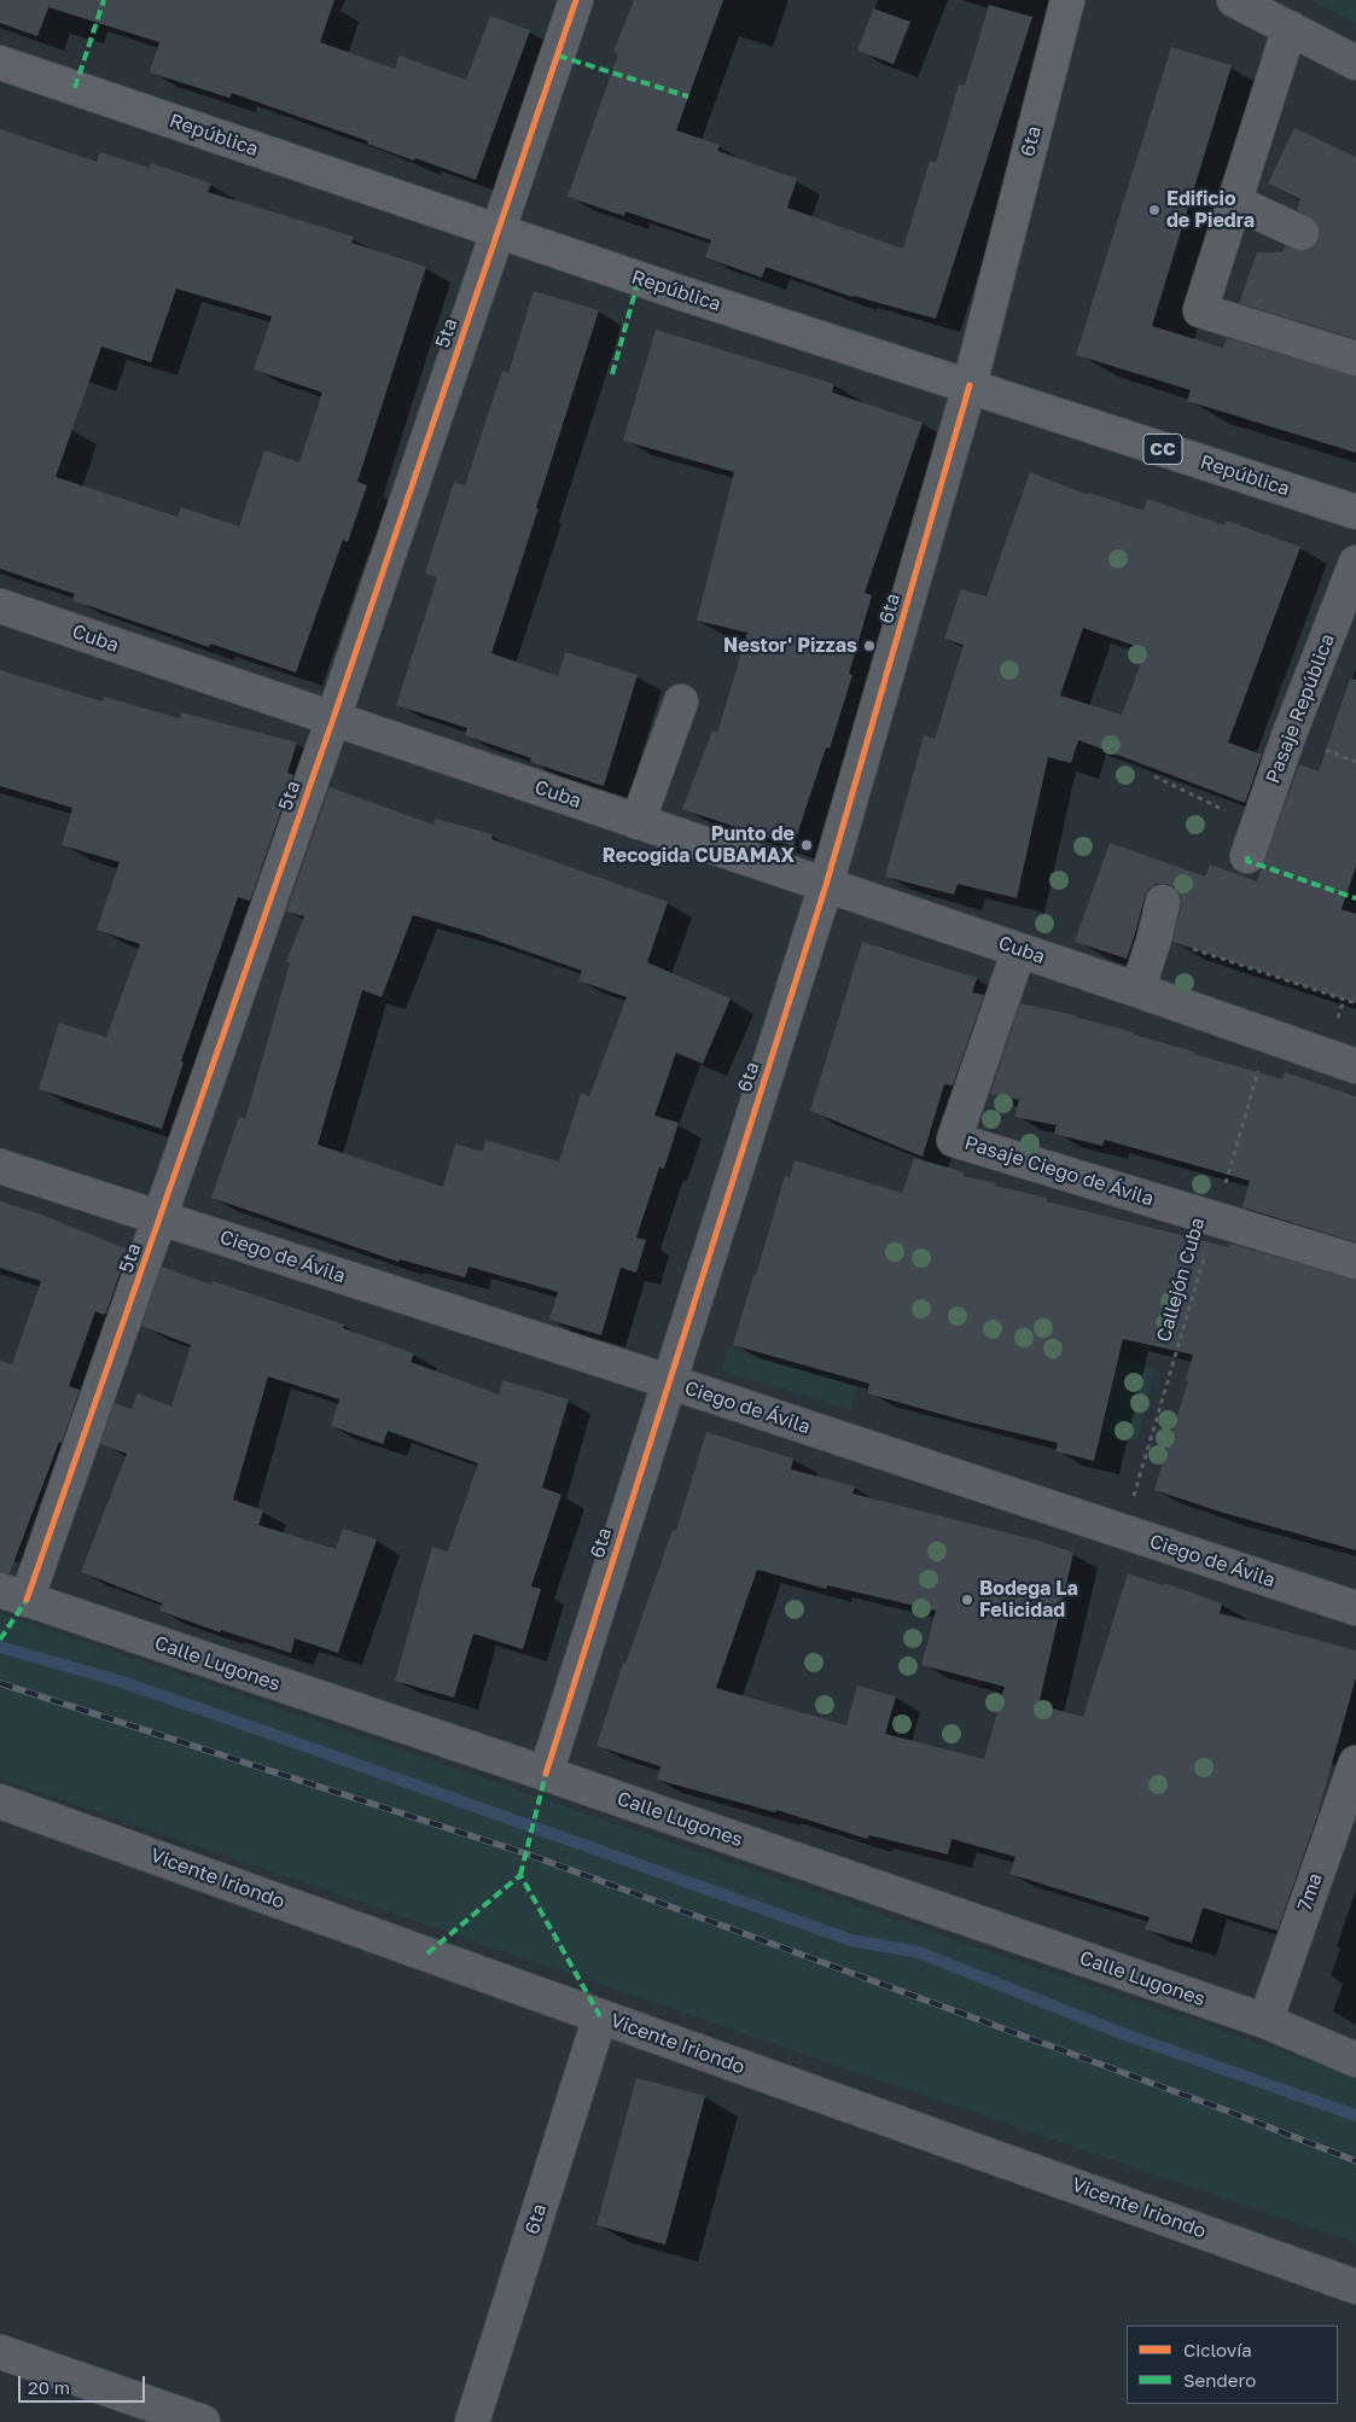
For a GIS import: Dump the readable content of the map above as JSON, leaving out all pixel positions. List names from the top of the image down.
{
  "streets": {
    "main road": ["República", "6ta", "CC"],
    "street": [
      "5ta",
      "Cuba",
      "Pasaje República",
      "Pasaje Ciego de Ávila",
      "Ciego de Ávila",
      "Calle Lugones",
      "Vicente Iriondo",
      "7ma"
    ],
    "path": ["Callejón Cuba"]
  },
  "crossings": [
    ["República", "6ta"],
    ["República", "5ta"],
    ["6ta", "Cuba"],
    ["6ta", "Ciego de Ávila"],
    ["6ta", "Calle Lugones"],
    ["6ta", "Vicente Iriondo"],
    ["5ta", "Cuba"],
    ["5ta", "Ciego de Ávila"],
    ["5ta", "Calle Lugones"],
    ["Cuba", "Pasaje Ciego de Ávila"],
    ["Cuba", "Callejón Cuba"],
    ["Pasaje Ciego de Ávila", "Callejón Cuba"],
    ["Ciego de Ávila", "Callejón Cuba"],
    ["Calle Lugones", "7ma"]
  ],
  "places": [
    "Edificio de Piedra",
    "Nestor' Pizzas",
    "Punto de Recogida CUBAMAX",
    "Bodega La Felicidad"
  ],
  "legend": ["Ciclovía", "Sendero"],
  "scale_bar": "20 m"
}
